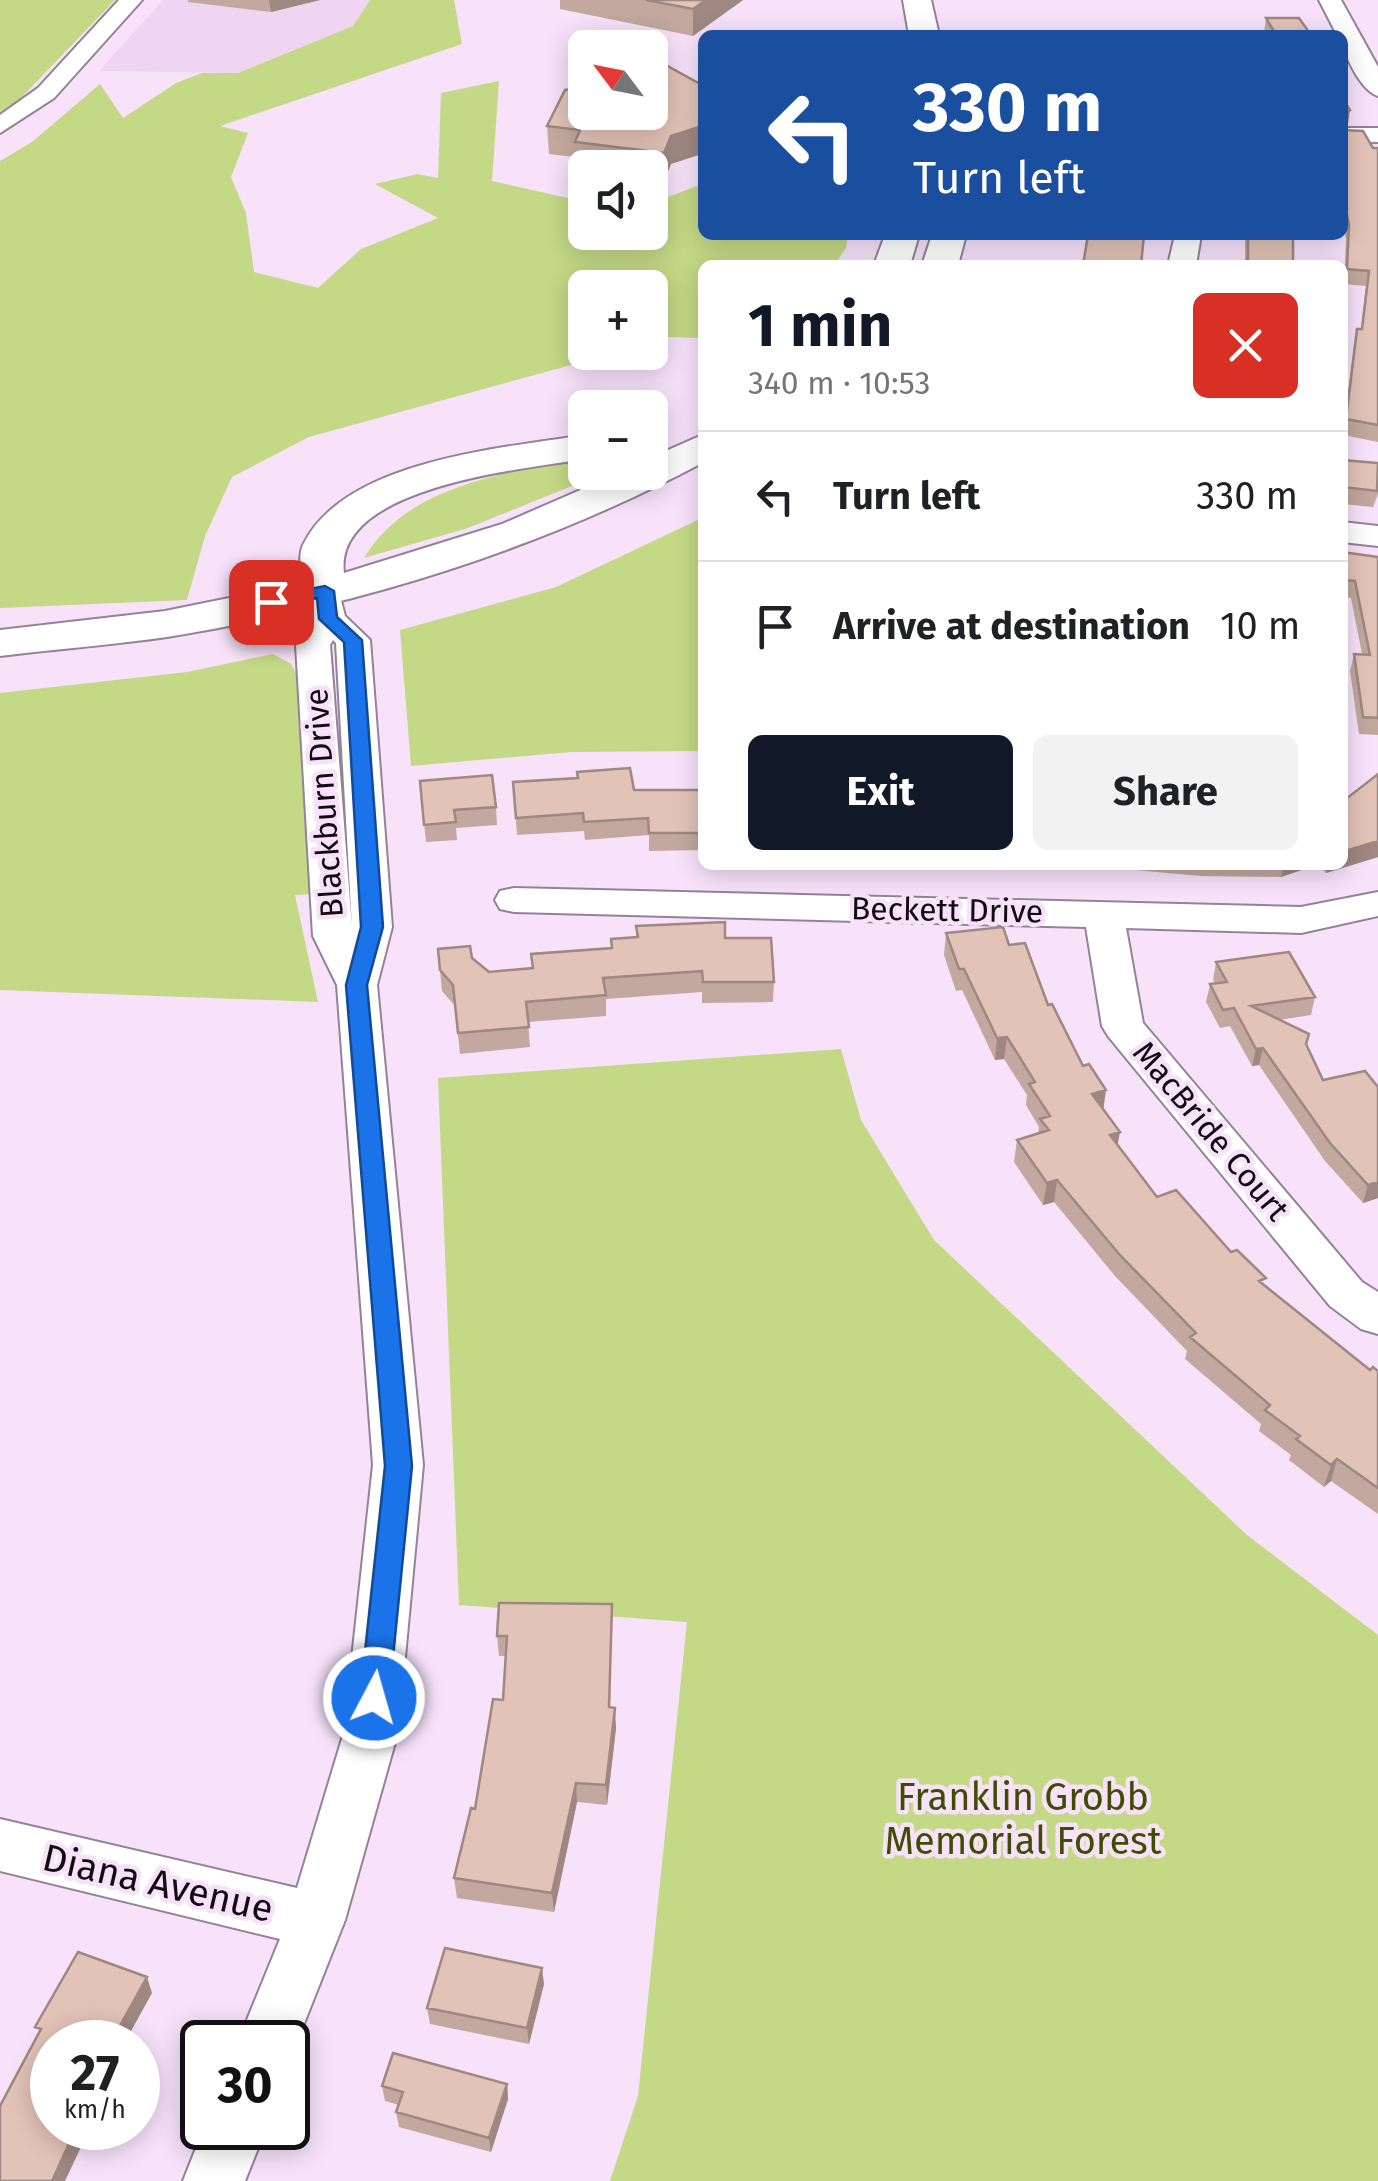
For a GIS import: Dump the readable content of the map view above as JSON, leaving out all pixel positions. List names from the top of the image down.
{
  "streets": {
    "street": [
      "Blackburn Drive",
      "Beckett Drive",
      "MacBride Court",
      "Diana Avenue"
    ]
  },
  "crossings": [
    ["Blackburn Drive", "Diana Avenue"],
    ["Beckett Drive", "MacBride Court"]
  ],
  "parks": ["Franklin Grobb Memorial Forest"],
  "north": "top left",
  "page": {
    "map_buttons": ["+", "−"],
    "turn": ["330 m", "Turn left"],
    "heading": ["1 min", "340 m · 10:53"],
    "list": [
      {
        "name": "Turn left",
        "value": "330 m"
      },
      {
        "name": "Arrive at destination",
        "value": "10 m"
      }
    ],
    "buttons": ["Exit", "Share"],
    "speed": "27 km/h",
    "limit": "30"
  }
}
